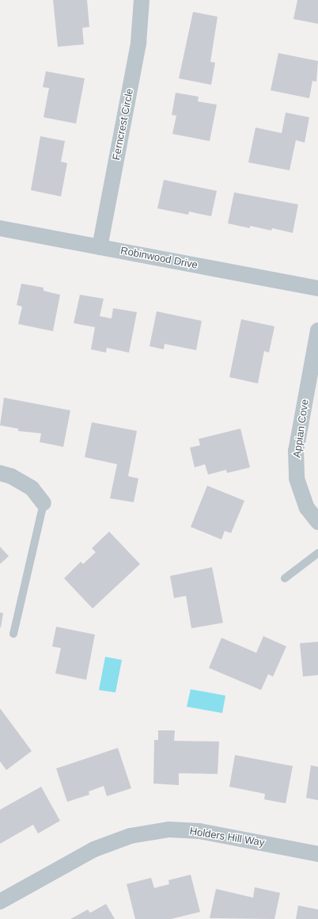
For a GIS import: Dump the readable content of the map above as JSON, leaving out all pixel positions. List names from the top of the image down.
{
  "streets": {
    "street": [
      "Ferncrest Circle",
      "Robinwood Drive",
      "Appian Cove",
      "Holders Hill Way"
    ]
  },
  "crossings": [
    ["Ferncrest Circle", "Robinwood Drive"]
  ]
}
